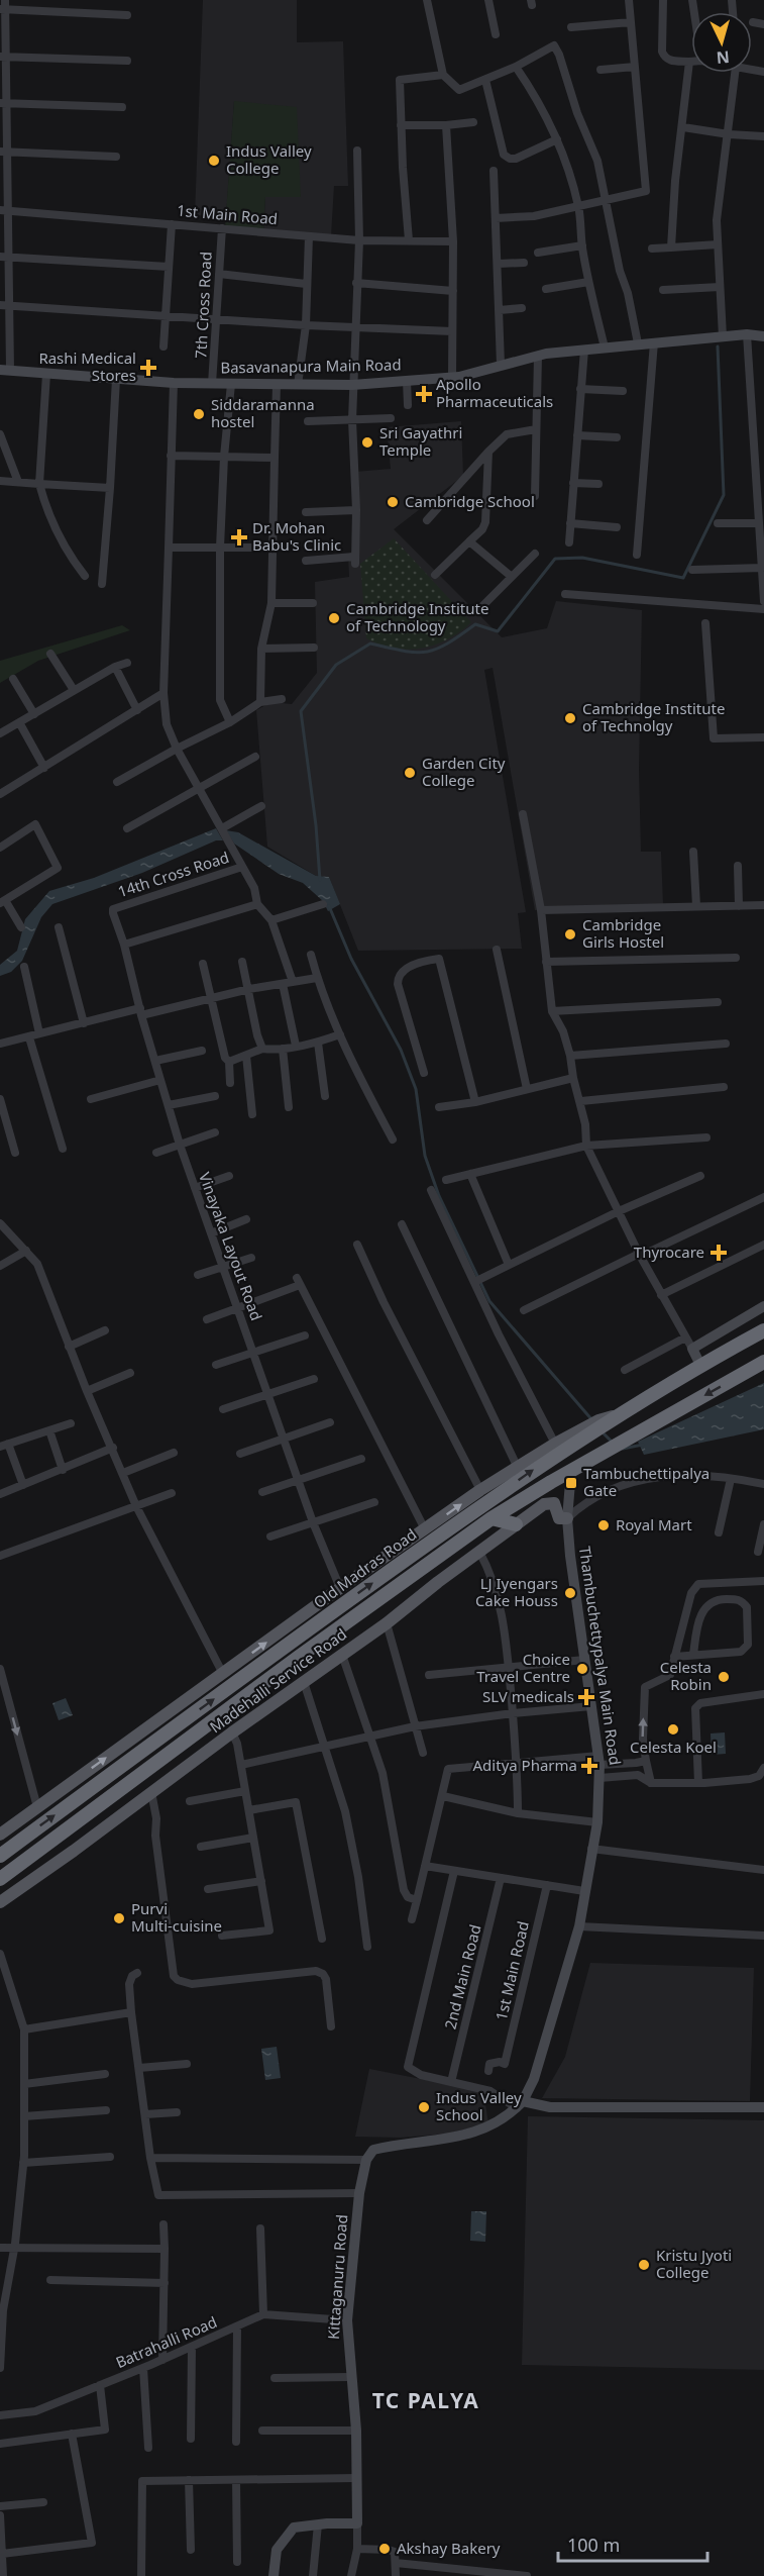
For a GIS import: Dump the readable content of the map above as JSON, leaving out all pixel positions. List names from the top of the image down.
{
  "streets": {
    "highway": ["Old Madras Road"],
    "main road": ["Madehalli Service Road"],
    "street": [
      "1st Main Road",
      "7th Cross Road",
      "Basavanapura Main Road",
      "14th Cross Road",
      "Vinayaka Layout Road",
      "Thambuchettypalya Main Road",
      "2nd Main Road",
      "Kittaganuru Road",
      "Batrahalli Road"
    ]
  },
  "crossings": [
    ["1st Main Road", "7th Cross Road"],
    ["7th Cross Road", "Basavanapura Main Road"],
    ["14th Cross Road", "Vinayaka Layout Road"],
    ["Thambuchettypalya Main Road", "Madehalli Service Road"],
    ["Kittaganuru Road", "Batrahalli Road"]
  ],
  "districts": ["TC PALYA"],
  "places": {
    "other": [
      "Indus Valley College",
      "Siddaramanna hostel",
      "Sri Gayathri Temple",
      "Cambridge School",
      "Cambridge Institute of Technology",
      "Cambridge Institute of Technolgy",
      "Garden City College",
      "Cambridge Girls Hostel",
      "Royal Mart",
      "LJ Iyengars Cake Houss",
      "Choice Travel Centre",
      "Celesta Robin",
      "Celesta Koel",
      "Purvi Multi-cuisine",
      "Indus Valley School",
      "Kristu Jyoti College",
      "Akshay Bakery"
    ],
    "health": [
      "Rashi Medical Stores",
      "Apollo Pharmaceuticals",
      "Dr. Mohan Babu's Clinic",
      "Thyrocare",
      "SLV medicals",
      "Aditya Pharma"
    ],
    "transit": ["Tambuchettipalya Gate"]
  },
  "scale_bar": "100 m",
  "north": "bottom"
}
